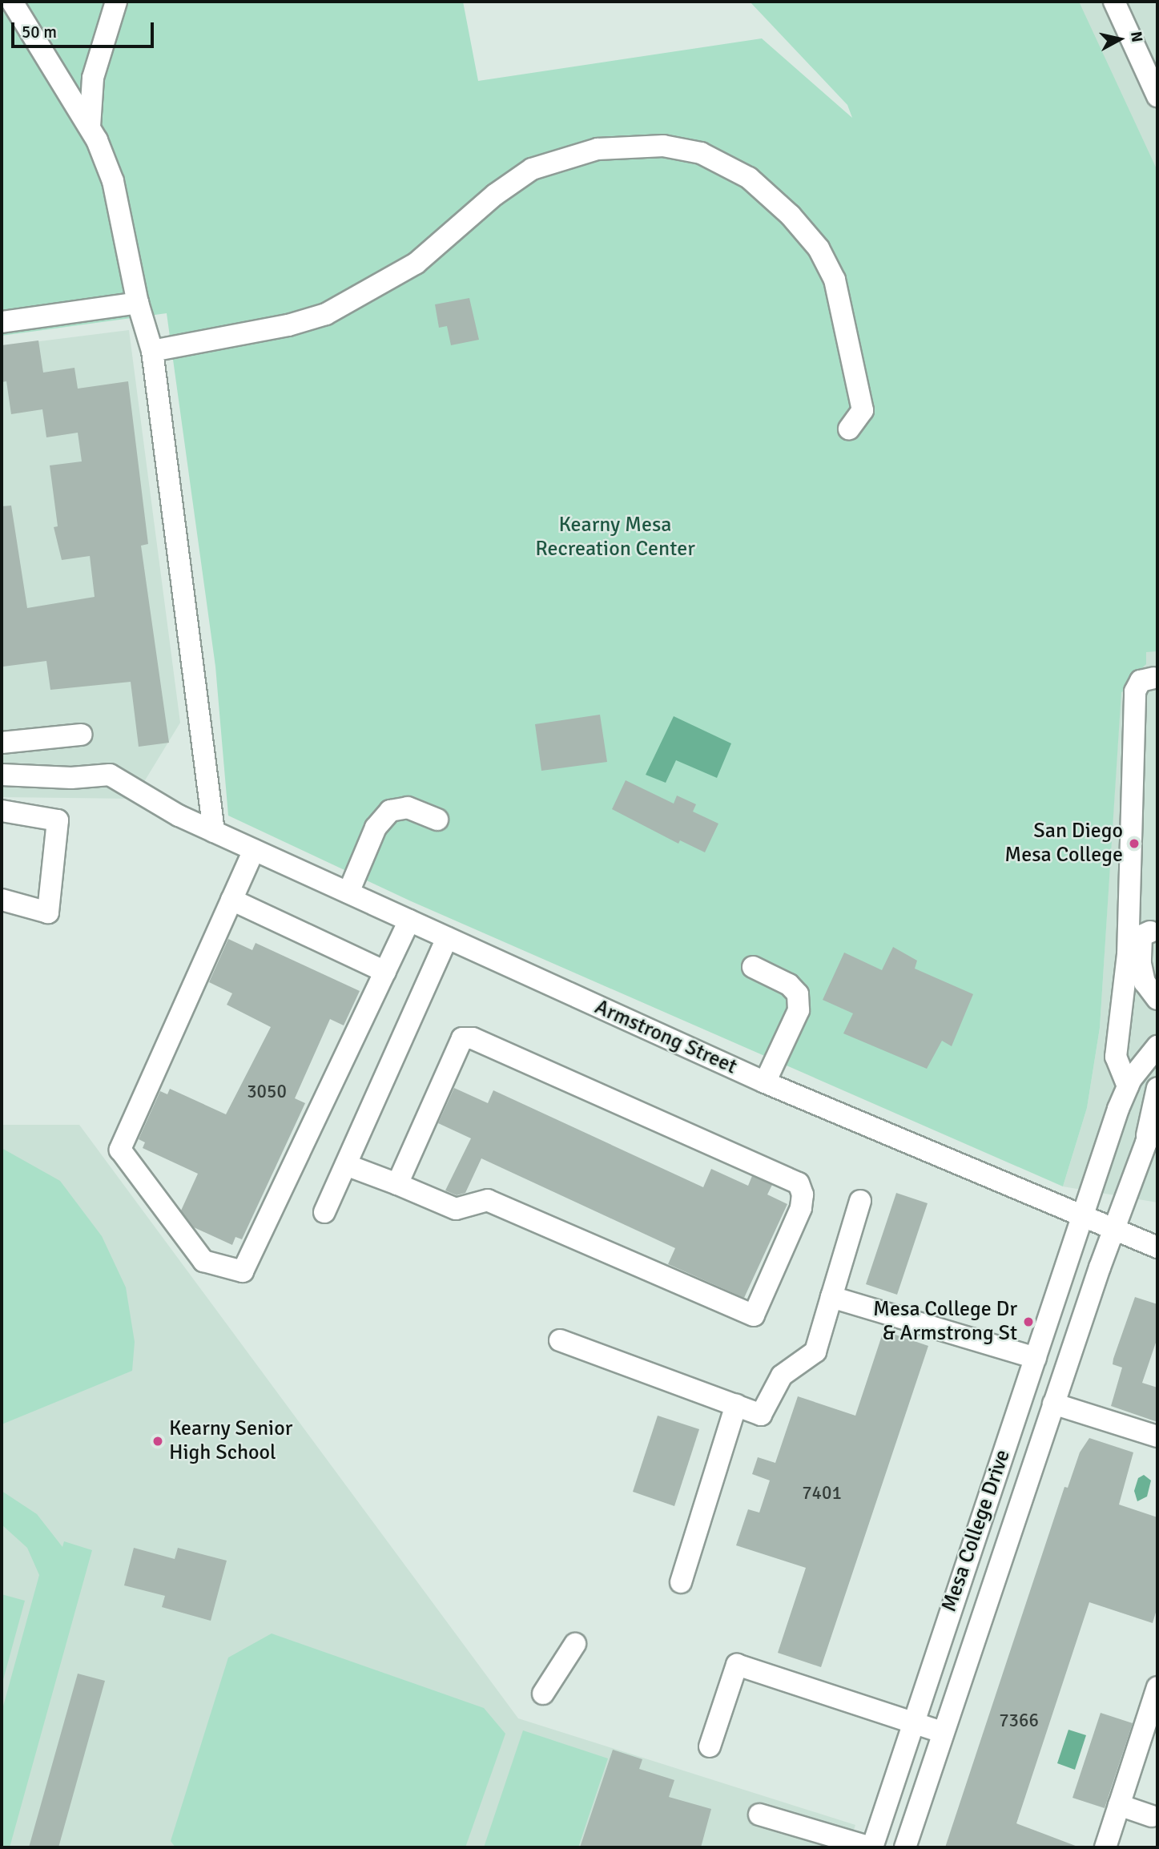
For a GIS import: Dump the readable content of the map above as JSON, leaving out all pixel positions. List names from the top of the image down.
{
  "streets": {
    "street": ["Armstrong Street", "Mesa College Drive"]
  },
  "crossings": [
    ["Armstrong Street", "Mesa College Drive"]
  ],
  "parks": ["Kearny Mesa Recreation Center"],
  "places": ["San Diego Mesa College", "Mesa College Dr & Armstrong St", "Kearny Senior High School"],
  "house_numbers": ["3050", "7401", "7366"],
  "scale_bar": "50 m",
  "north": "right"
}
